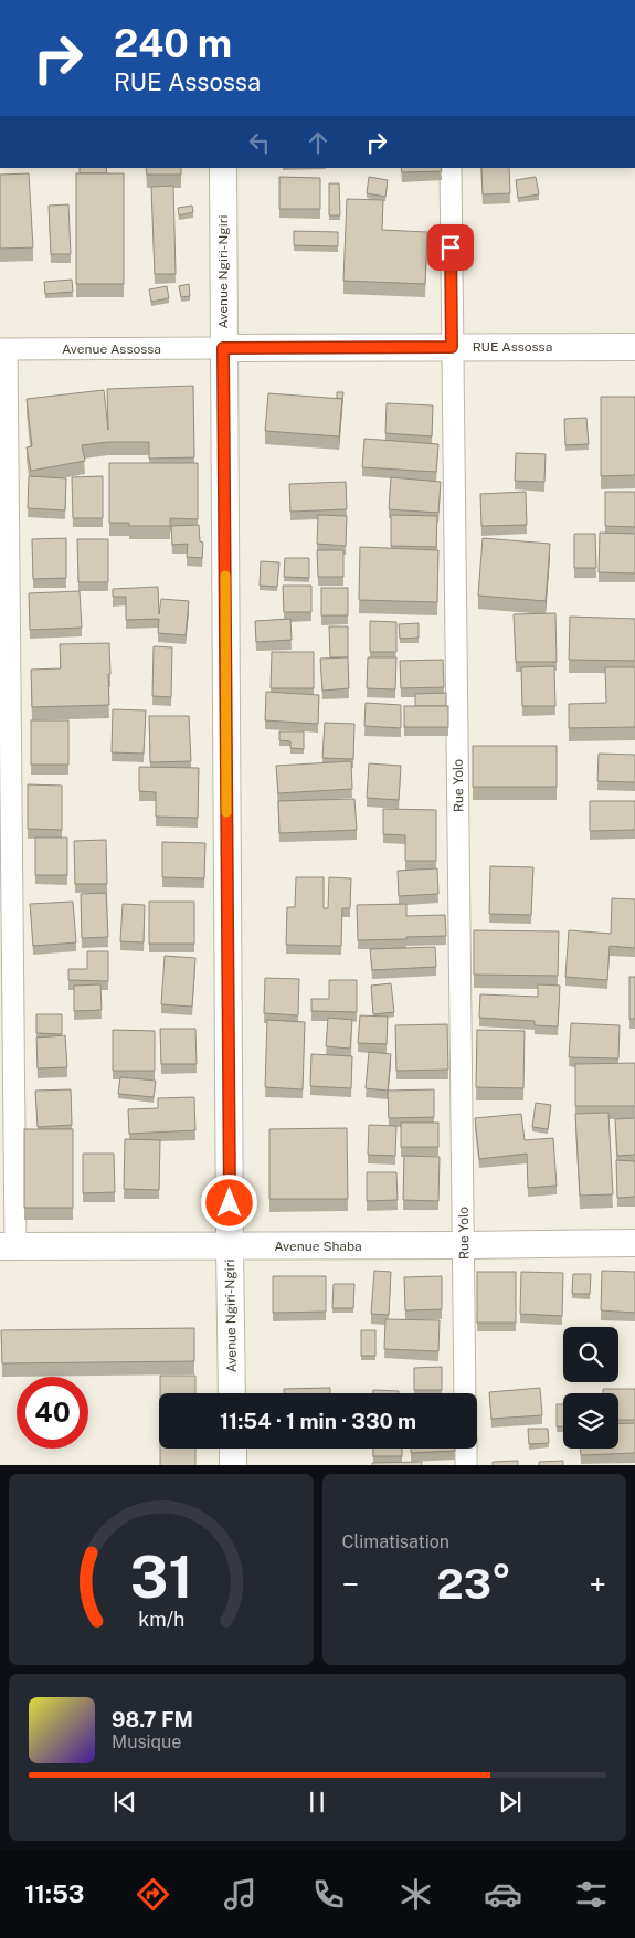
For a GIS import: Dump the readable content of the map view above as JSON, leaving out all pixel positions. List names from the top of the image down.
{
  "streets": {
    "street": [
      "Avenue Ngiri-Ngiri",
      "RUE Assossa",
      "Avenue Assossa",
      "Rue Yolo",
      "Avenue Shaba"
    ]
  },
  "crossings": [
    ["Avenue Ngiri-Ngiri", "RUE Assossa"],
    ["Avenue Ngiri-Ngiri", "Avenue Assossa"],
    ["Avenue Ngiri-Ngiri", "Avenue Shaba"],
    ["RUE Assossa", "Avenue Assossa"],
    ["RUE Assossa", "Rue Yolo"],
    ["Rue Yolo", "Avenue Shaba"]
  ],
  "page": {
    "turn": ["240 m", "RUE Assossa"],
    "limit": "40",
    "trip": "11:54 · 1 min · 330 m",
    "tile": "Climatisation",
    "heat": ["−", "23°", "+"],
    "song": ["98.7 FM", "Musique"],
    "tabs": "11:53",
    "gauge": ["31", "km/h"]
  }
}
